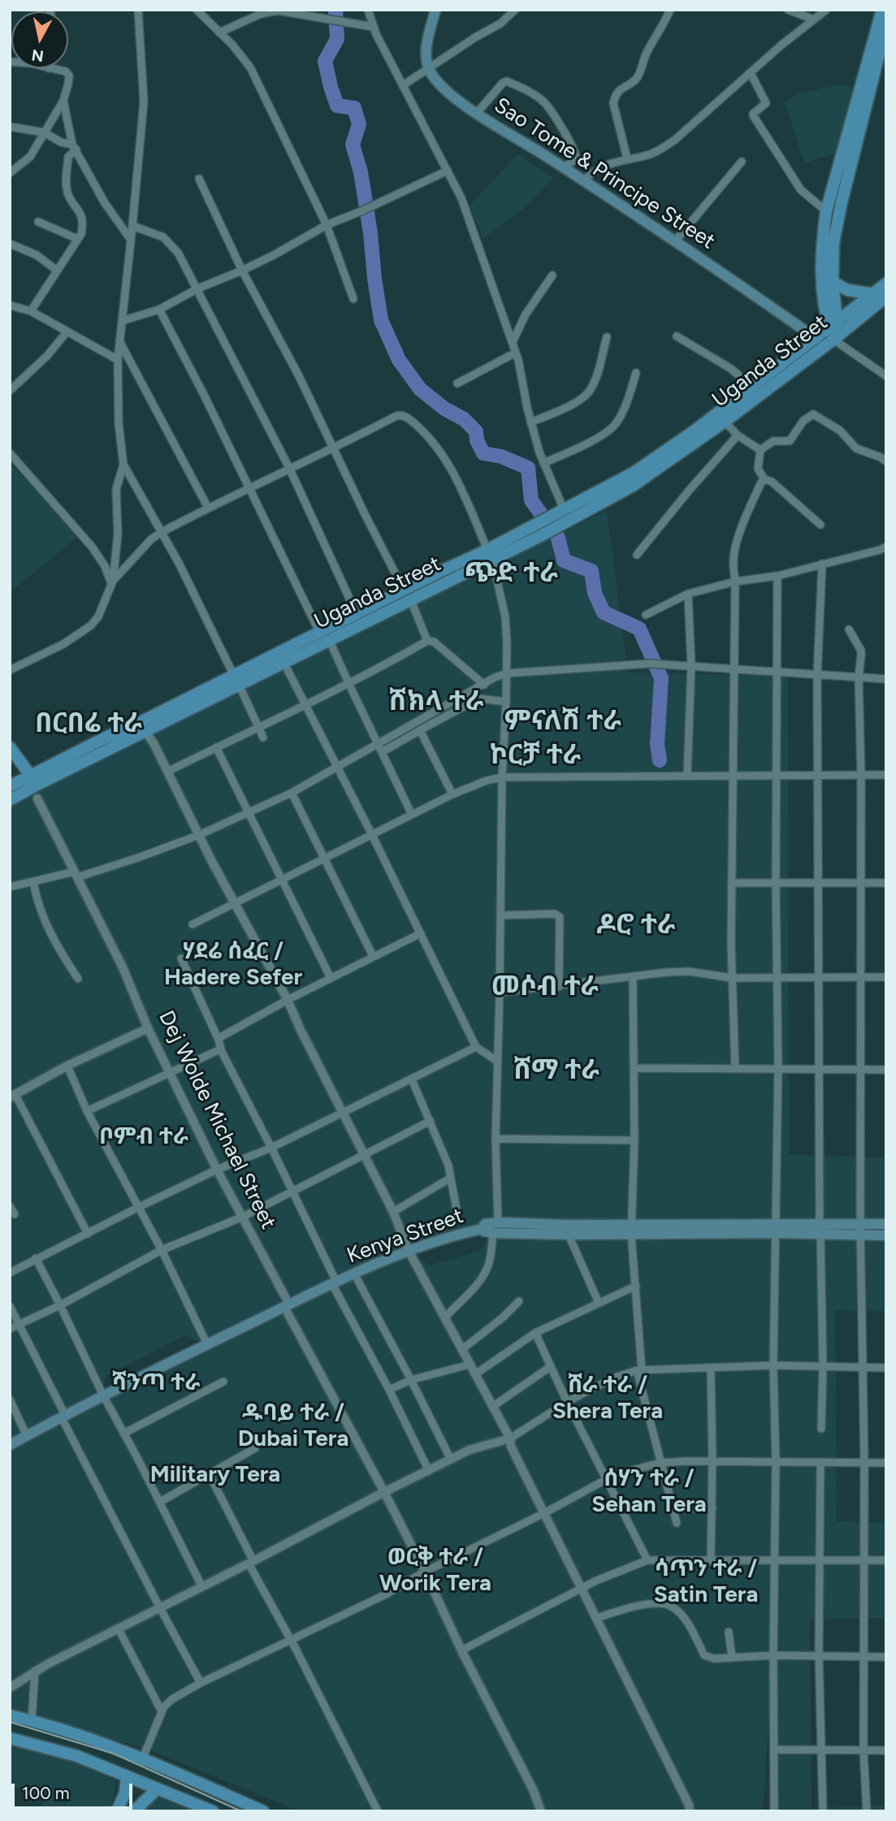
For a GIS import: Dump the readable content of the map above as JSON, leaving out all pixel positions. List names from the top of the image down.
{
  "streets": {
    "main road": ["Sao Tome & Principe Street", "Uganda Street", "Kenya Street"],
    "street": ["Dej Wolde Michael Street"]
  },
  "crossings": [
    ["Sao Tome & Principe Street", "Uganda Street"],
    ["Uganda Street", "Dej Wolde Michael Street"],
    ["Dej Wolde Michael Street", "Kenya Street"]
  ],
  "districts": [
    "ጭድ ተራ",
    "ሸክላ ተራ",
    "ምናለሽ ተራ",
    "በርበሬ ተራ",
    "ኮርቻ ተራ",
    "ዶሮ ተራ",
    "ሃደሬ ሰፈር / Hadere Sefer",
    "መሶብ ተራ",
    "ሸማ ተራ",
    "ቦምብ ተራ",
    "ሻንጣ ተራ",
    "ሸራ ተራ / Shera Tera",
    "ዱባይ ተራ / Dubai Tera",
    "Military Tera",
    "ሰሃን ተራ / Sehan Tera",
    "ወርቅ ተራ / Worik Tera",
    "ሳጥን ተራ / Satin Tera"
  ],
  "scale_bar": "100 m",
  "north": "bottom"
}
